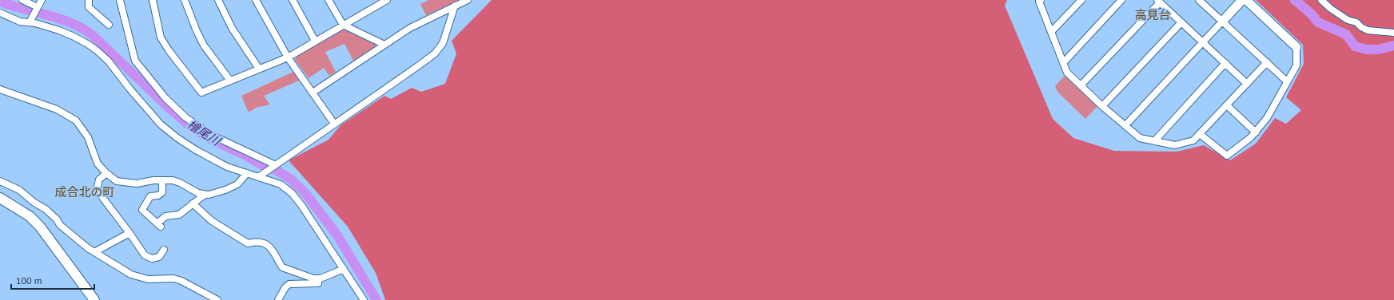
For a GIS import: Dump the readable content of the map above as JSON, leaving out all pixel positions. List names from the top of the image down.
{
  "districts": ["高見台", "成合北の町"],
  "water": ["檜尾川"],
  "scale_bar": "100 m"
}
